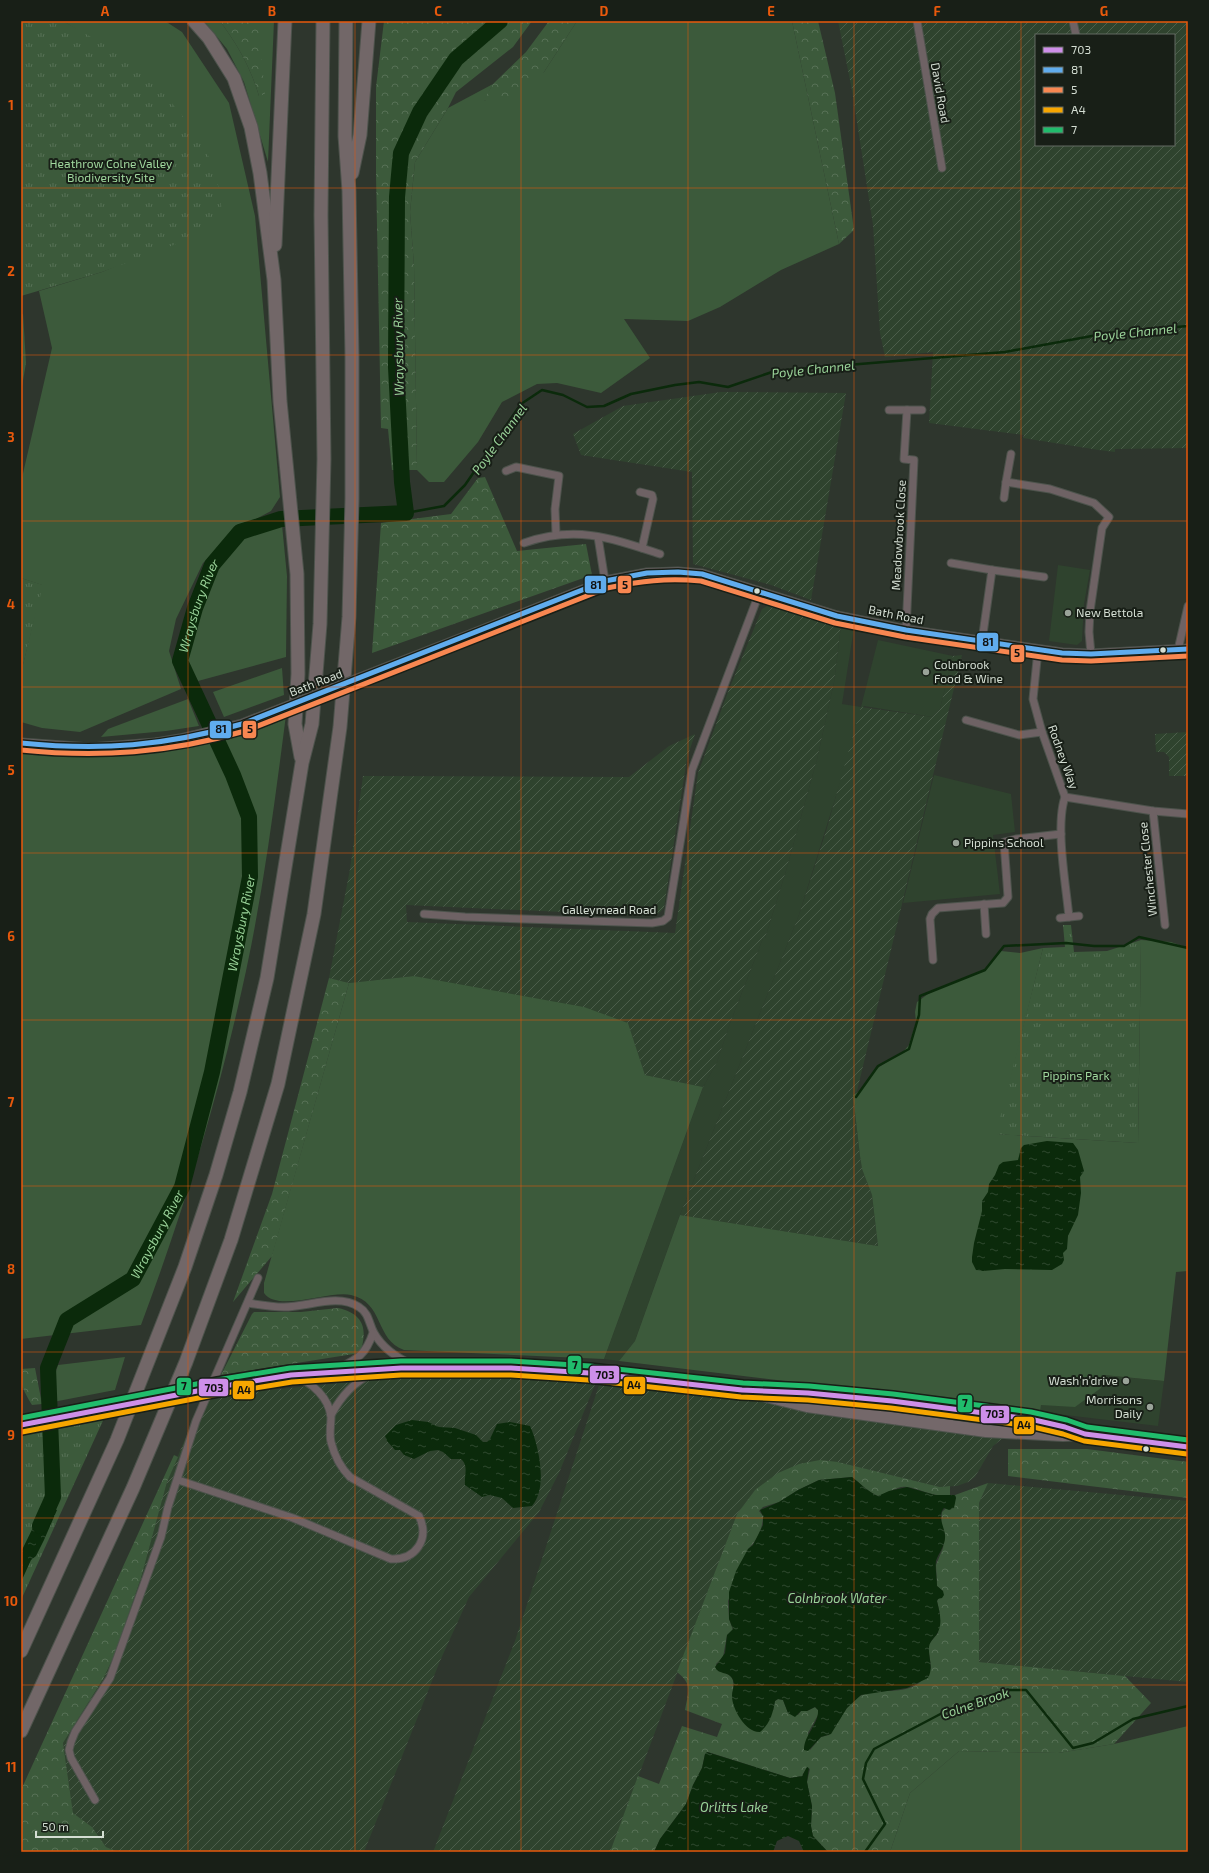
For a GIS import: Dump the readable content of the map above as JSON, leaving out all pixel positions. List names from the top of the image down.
{
  "streets": {
    "street": [
      "David Road",
      "Meadowbrook Close",
      "Bath Road",
      "Rodney Way",
      "Winchester Close",
      "Galleymead Road"
    ]
  },
  "crossings": [
    ["Meadowbrook Close", "Bath Road"],
    ["Bath Road", "Rodney Way"],
    ["Bath Road", "Galleymead Road"],
    ["Rodney Way", "Winchester Close"]
  ],
  "water": [
    "Poyle Channel",
    "Wraysbury River",
    "Colnbrook Water",
    "Colne Brook",
    "Orlitts Lake"
  ],
  "parks": ["Heathrow Colne Valley Biodiversity Site", "Pippins Park"],
  "places": [
    "New Bettola",
    "Colnbrook Food & Wine",
    "Pippins School",
    "Wash’n’drive",
    "Morrisons Daily"
  ],
  "lines": [
    "transit line 81",
    "transit line 5",
    "transit line 7",
    "transit line 703",
    "transit line A4"
  ],
  "legend": [
    "703",
    "81",
    "5",
    "A4",
    "7"
  ],
  "scale_bar": "50 m",
  "grid": {
    "columns": [
      "A",
      "B",
      "C",
      "D",
      "E",
      "F",
      "G"
    ],
    "rows": [
      "1",
      "2",
      "3",
      "4",
      "5",
      "6",
      "7",
      "8",
      "9",
      "10",
      "11"
    ]
  }
}
